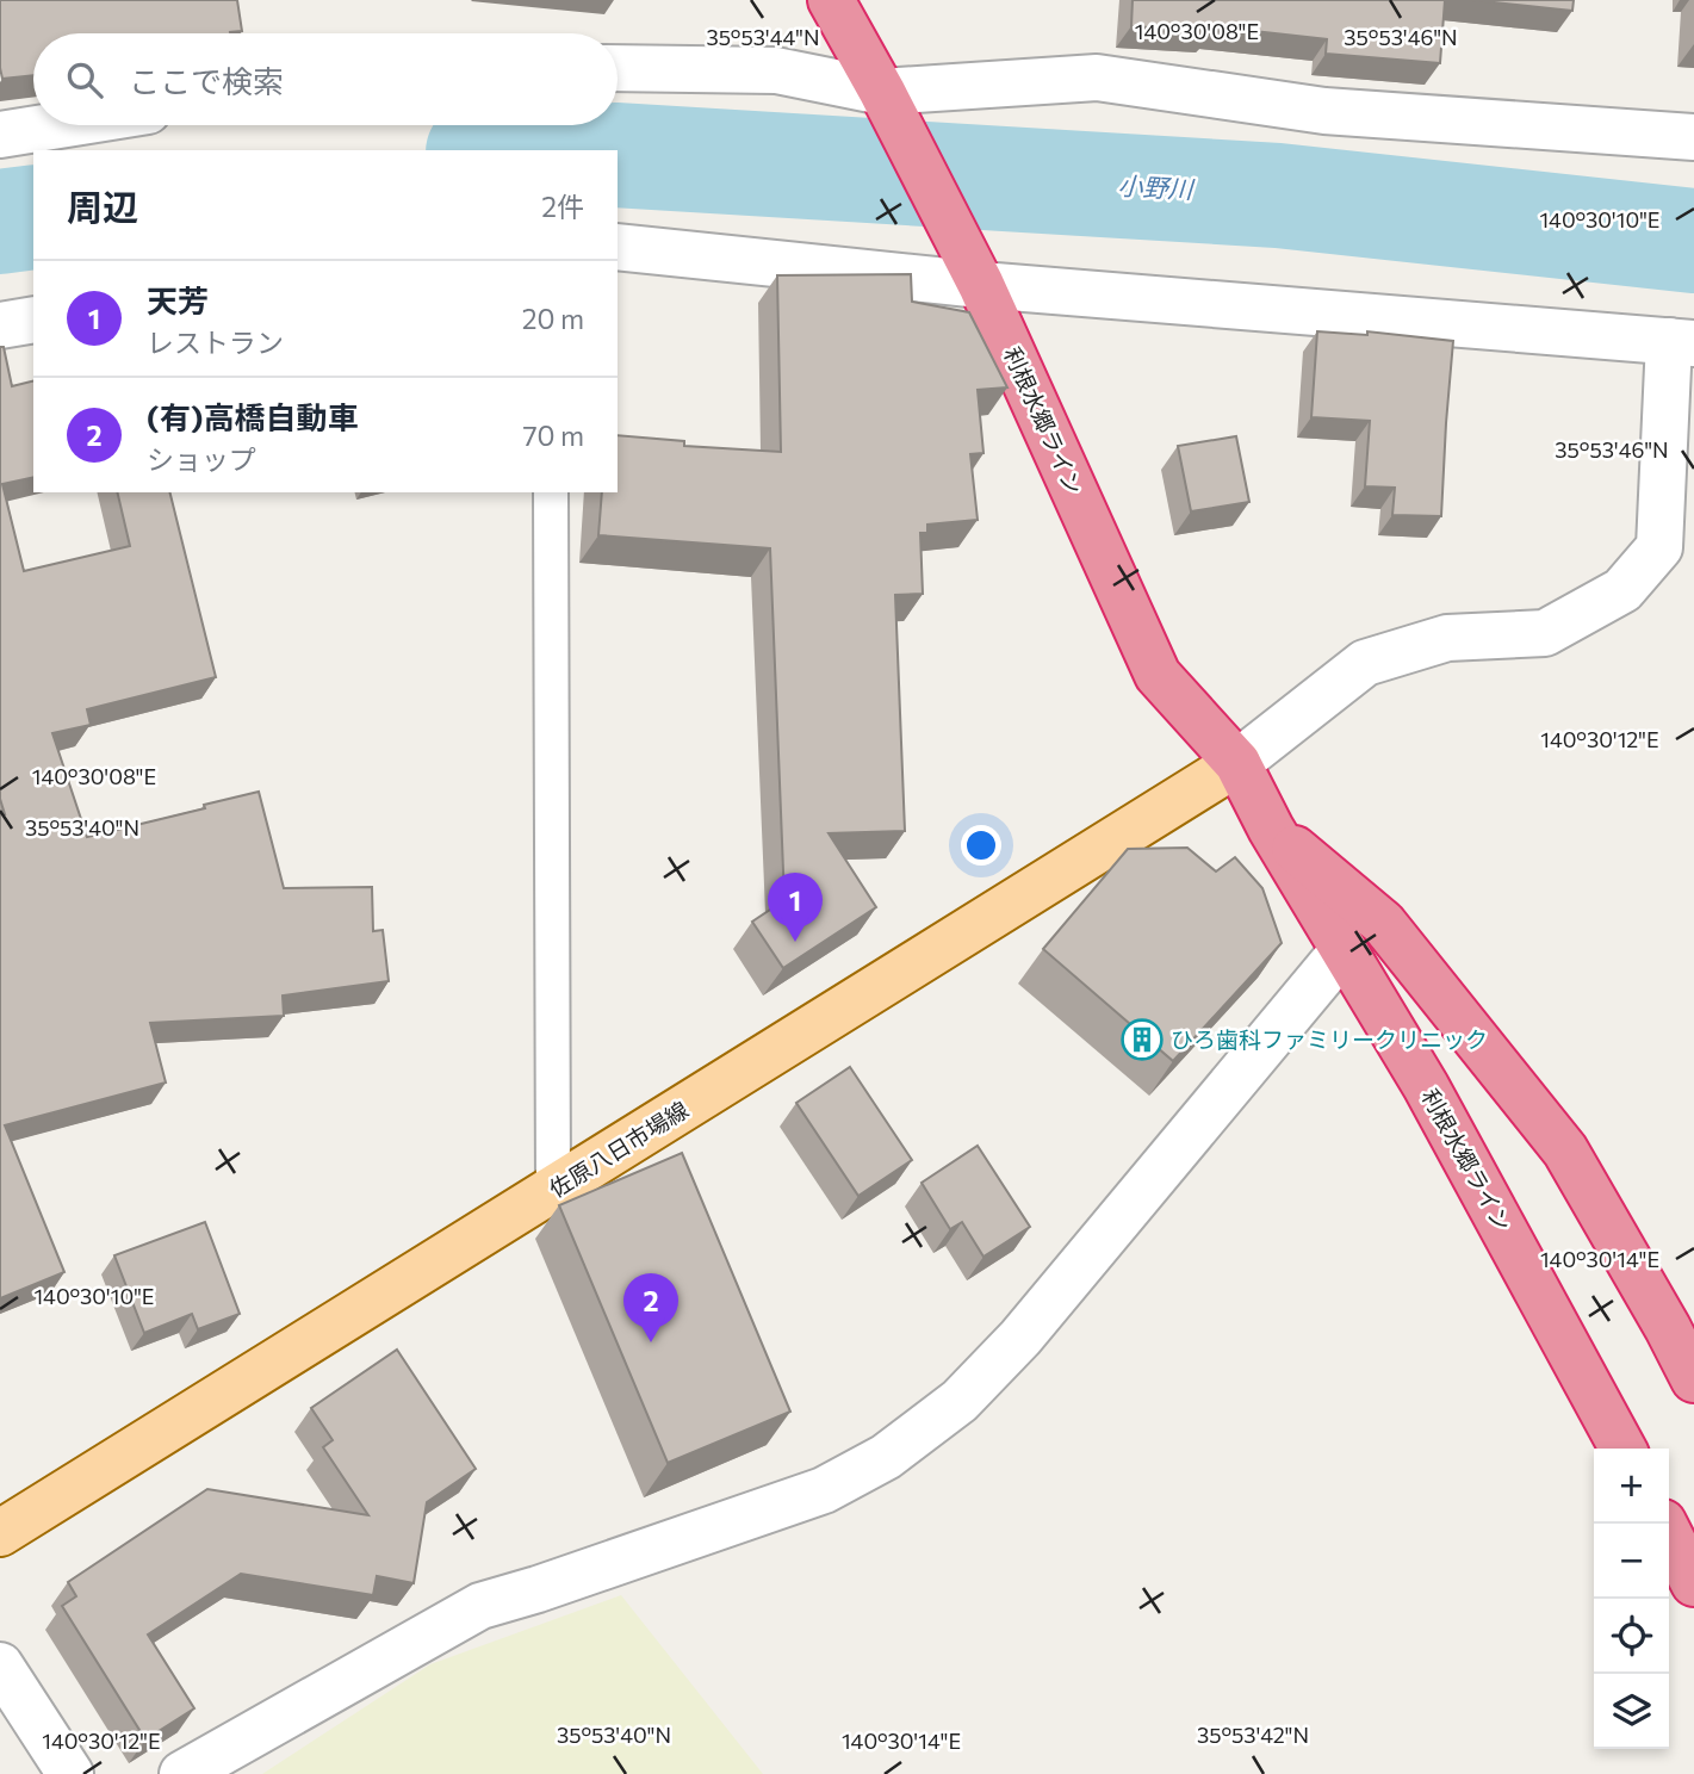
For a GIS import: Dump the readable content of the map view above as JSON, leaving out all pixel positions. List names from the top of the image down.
{
  "streets": {
    "highway": ["利根水郷ライン"],
    "main road": ["佐原八日市場線"]
  },
  "crossings": [
    ["利根水郷ライン", "佐原八日市場線"]
  ],
  "water": ["小野川"],
  "places": {
    "building": ["ひろ歯科ファミリークリニック"]
  },
  "page": {
    "search": "ここで検索",
    "heading": ["周辺", "2件"],
    "list": [
      {
        "mark": "1",
        "name": "天芳",
        "note": "レストラン",
        "value": "20 m"
      },
      {
        "mark": "2",
        "name": "(有)高橋自動車",
        "note": "ショップ",
        "value": "70 m"
      }
    ],
    "pins": ["1", "2"],
    "map_buttons": ["+", "−"]
  },
  "coordinates": [
    "140°30'08\"E",
    "35°53'46\"N",
    "35°53'44\"N",
    "140°30'10\"E",
    "140°30'12\"E",
    "35°53'40\"N",
    "140°30'14\"E",
    "35°53'42\"N"
  ]
}
